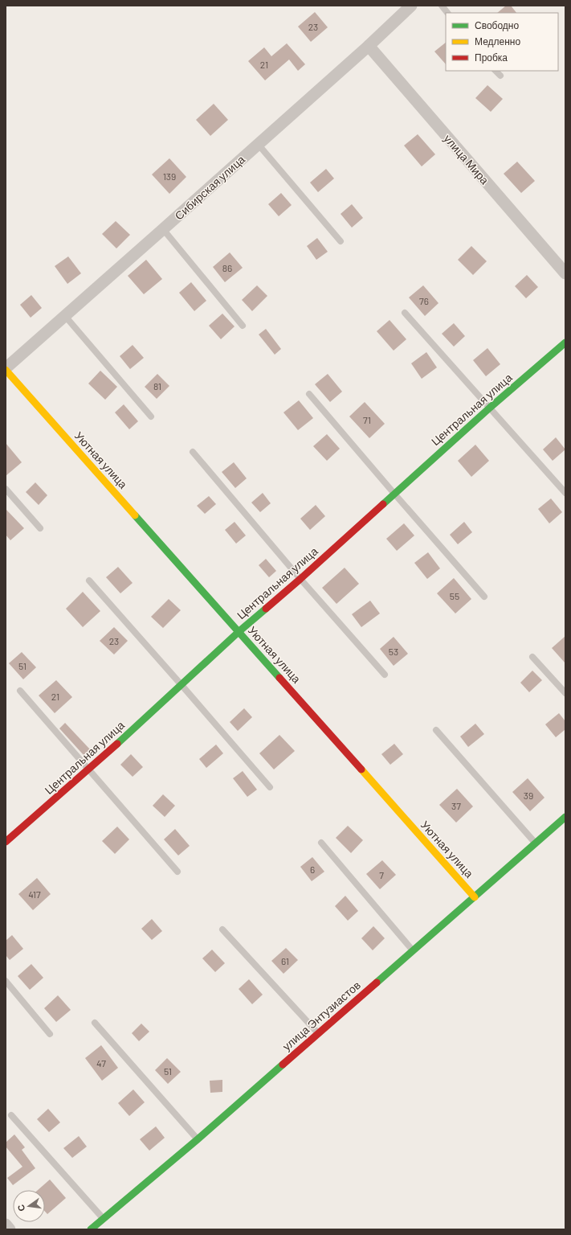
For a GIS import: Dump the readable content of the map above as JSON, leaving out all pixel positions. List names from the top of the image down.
{
  "streets": {
    "street": [
      "улица Мира",
      "Сибирская улица",
      "Центральная улица",
      "Уютная улица",
      "улица Энтузиастов"
    ]
  },
  "crossings": [
    ["улица Мира", "Сибирская улица"],
    ["Сибирская улица", "Уютная улица"],
    ["Центральная улица", "Уютная улица"],
    ["Уютная улица", "улица Энтузиастов"]
  ],
  "house_numbers": [
    "23",
    "21",
    "139",
    "86",
    "76",
    "81",
    "71",
    "55",
    "23",
    "53",
    "51",
    "21",
    "39",
    "37",
    "6",
    "7",
    "417",
    "61",
    "47",
    "51"
  ],
  "legend": ["Свободно", "Медленно", "Пробка"],
  "north": "left"
}
